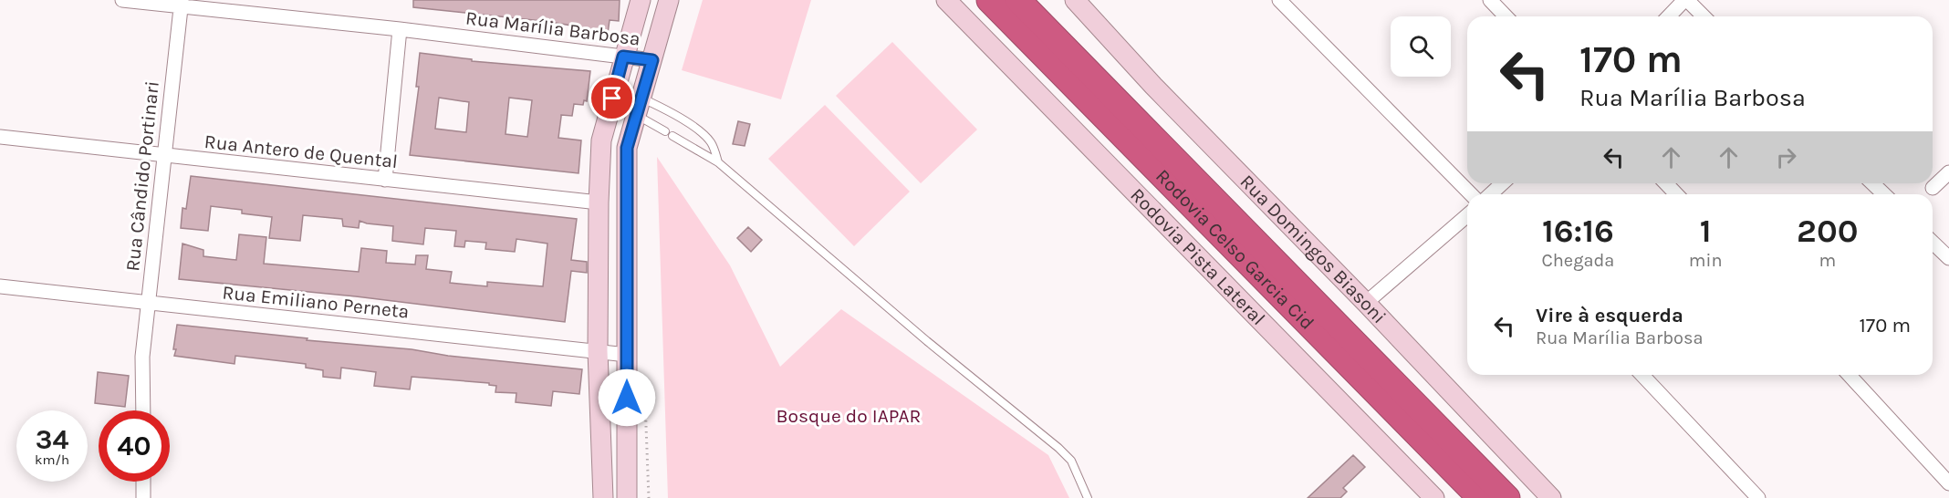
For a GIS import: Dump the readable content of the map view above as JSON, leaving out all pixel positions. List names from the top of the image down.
{
  "streets": {
    "highway": ["Rodovia Celso Garcia Cid"],
    "main road": ["Rua Domingos Biasoni", "Rodovia Pista Lateral"],
    "street": [
      "Rua Marília Barbosa",
      "Rua Antero de Quental",
      "Rua Cândido Portinari",
      "Rua Emiliano Perneta"
    ]
  },
  "crossings": [
    ["Rua Marília Barbosa", "Rua Cândido Portinari"],
    ["Rua Antero de Quental", "Rua Cândido Portinari"],
    ["Rua Cândido Portinari", "Rua Emiliano Perneta"]
  ],
  "parks": ["Bosque do IAPAR"],
  "page": {
    "turn": ["170 m", "Rua Marília Barbosa"],
    "eta": [
      "16:16",
      "Chegada",
      "1",
      "min",
      "200",
      "m"
    ],
    "list": [
      {
        "name": "Vire à esquerda",
        "note": "Rua Marília Barbosa",
        "value": "170 m"
      }
    ],
    "speed": "34 km/h",
    "limit": "40"
  }
}
